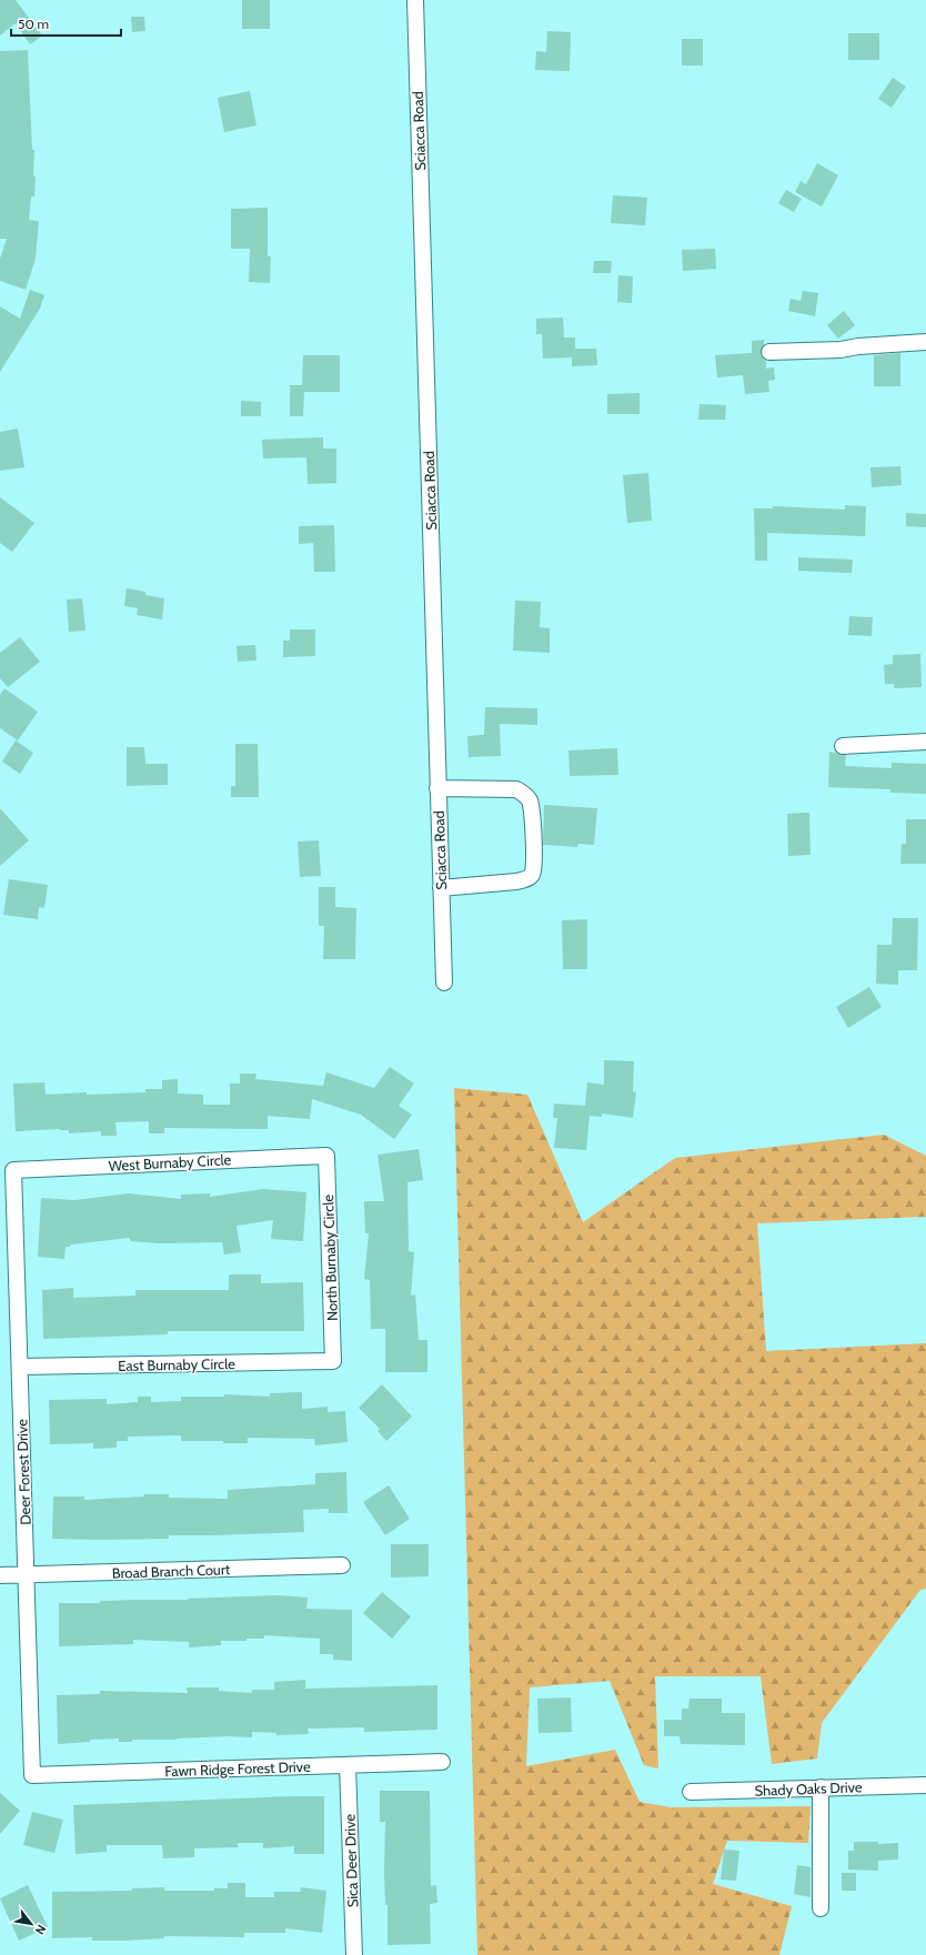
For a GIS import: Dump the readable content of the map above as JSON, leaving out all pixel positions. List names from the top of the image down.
{
  "streets": {
    "street": [
      "Sciacca Road",
      "West Burnaby Circle",
      "North Burnaby Circle",
      "East Burnaby Circle",
      "Deer Forest Drive",
      "Broad Branch Court",
      "Fawn Ridge Forest Drive",
      "Shady Oaks Drive",
      "Sica Deer Drive"
    ]
  },
  "crossings": [
    ["West Burnaby Circle", "North Burnaby Circle"],
    ["West Burnaby Circle", "Deer Forest Drive"],
    ["North Burnaby Circle", "East Burnaby Circle"],
    ["East Burnaby Circle", "Deer Forest Drive"],
    ["Deer Forest Drive", "Broad Branch Court"],
    ["Deer Forest Drive", "Fawn Ridge Forest Drive"],
    ["Fawn Ridge Forest Drive", "Sica Deer Drive"]
  ],
  "scale_bar": "50 m",
  "north": "bottom right"
}
